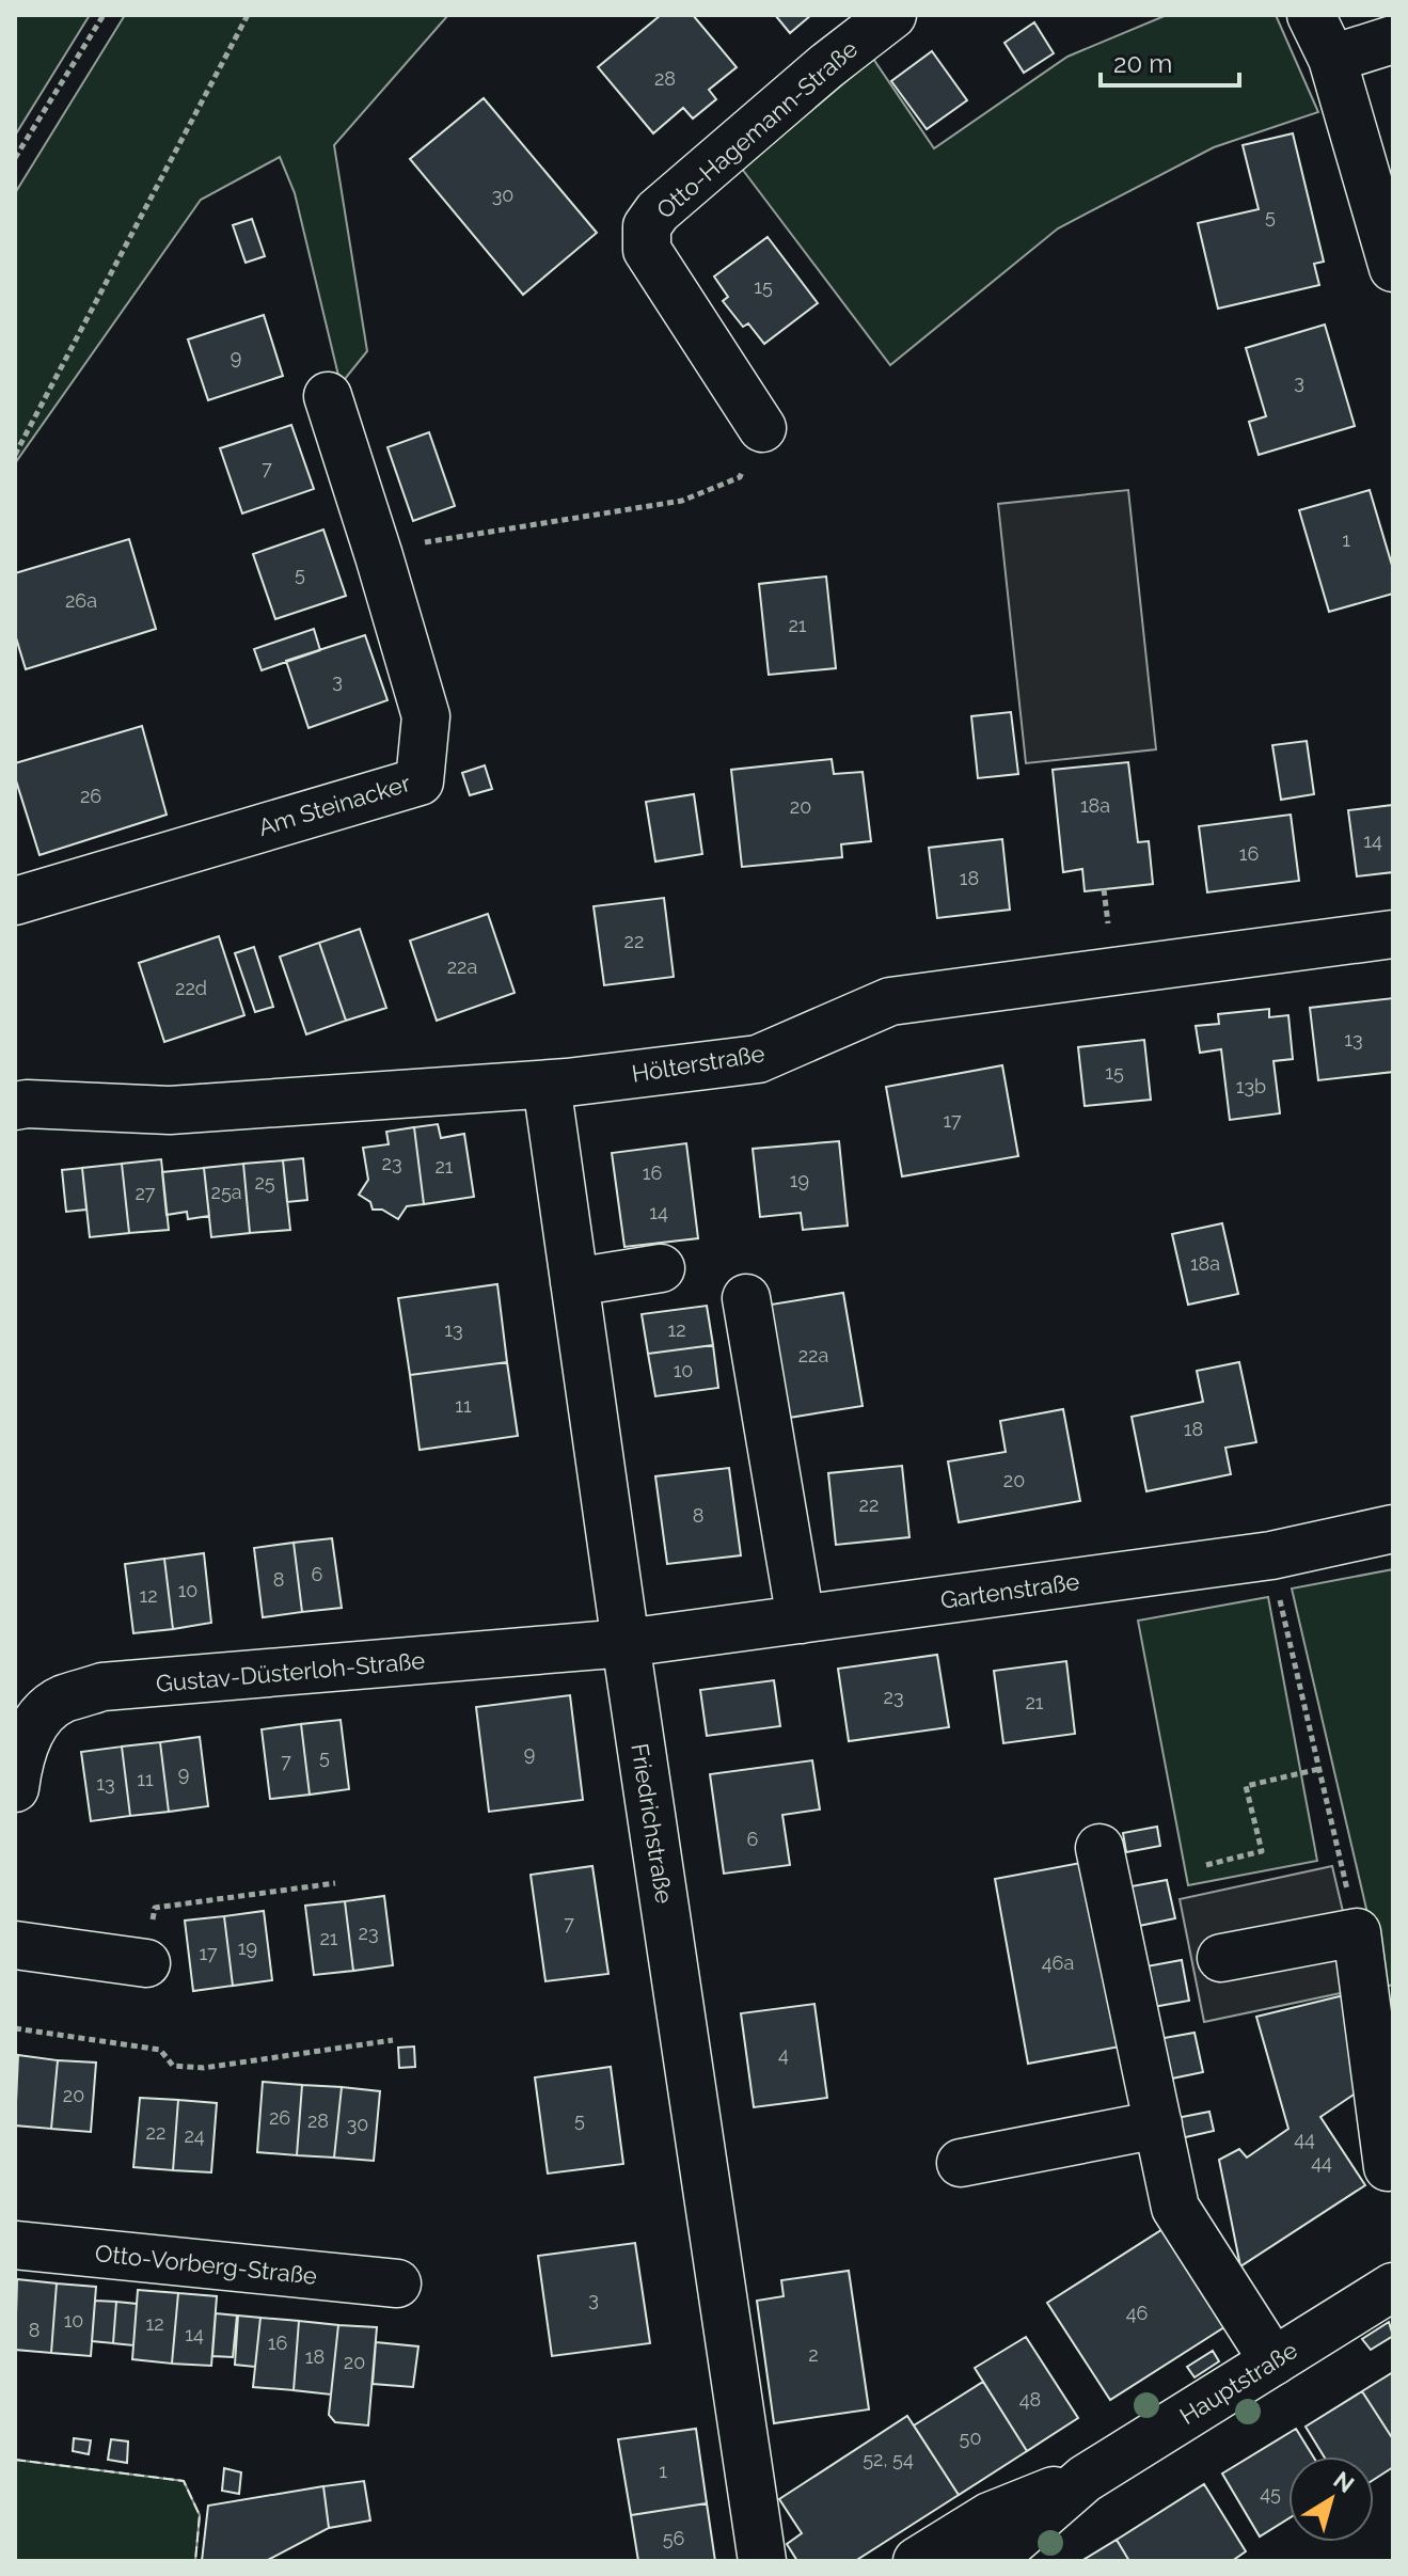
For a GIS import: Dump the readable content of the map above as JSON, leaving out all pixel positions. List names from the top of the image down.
{
  "streets": {
    "street": [
      "Otto-Hagemann-Straße",
      "Am Steinacker",
      "Hölterstraße",
      "Gartenstraße",
      "Gustav-Düsterloh-Straße",
      "Friedrichstraße",
      "Otto-Vorberg-Straße",
      "Hauptstraße"
    ]
  },
  "crossings": [
    ["Hölterstraße", "Friedrichstraße"],
    ["Gartenstraße", "Gustav-Düsterloh-Straße"],
    ["Gartenstraße", "Friedrichstraße"],
    ["Gustav-Düsterloh-Straße", "Friedrichstraße"]
  ],
  "house_numbers": [
    "28",
    "30",
    "5",
    "15",
    "9",
    "3",
    "7",
    "1",
    "5",
    "26a",
    "21",
    "3",
    "26",
    "18a",
    "20",
    "14",
    "16",
    "18",
    "22",
    "22a",
    "22d",
    "13",
    "15",
    "13b",
    "17",
    "23",
    "21",
    "16",
    "19",
    "25",
    "25a",
    "27",
    "14",
    "18a",
    "13",
    "12",
    "22a",
    "10",
    "11",
    "18",
    "20",
    "22",
    "8",
    "6",
    "8",
    "10",
    "12",
    "23",
    "21",
    "9",
    "5",
    "7",
    "9",
    "11",
    "13",
    "6",
    "7",
    "23",
    "21",
    "19",
    "17",
    "46a",
    "4",
    "20",
    "26",
    "5",
    "28",
    "30",
    "22",
    "24",
    "44",
    "44",
    "3",
    "46",
    "10",
    "12",
    "8",
    "14",
    "16",
    "2",
    "18",
    "20",
    "48",
    "50",
    "52, 54",
    "1",
    "45",
    "56"
  ],
  "scale_bar": "20 m",
  "north": "top right"
}
